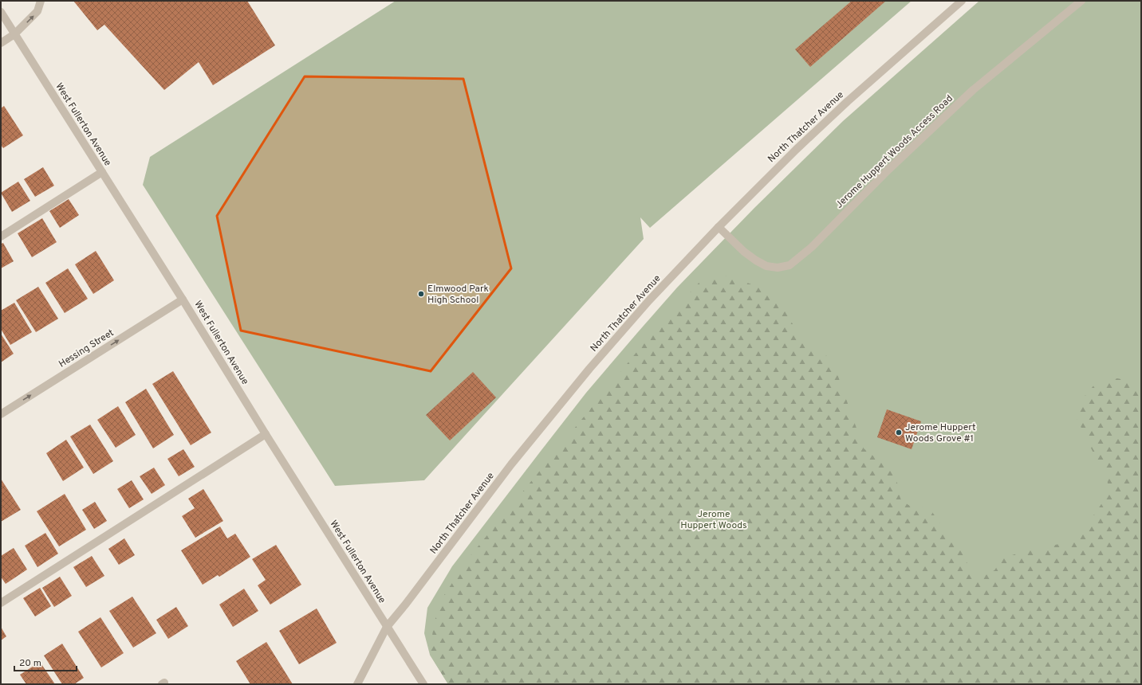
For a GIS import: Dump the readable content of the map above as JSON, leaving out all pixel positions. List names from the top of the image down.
{
  "streets": {
    "street": [
      "West Fullerton Avenue",
      "North Thatcher Avenue",
      "Jerome Huppert Woods Access Road",
      "Hessing Street"
    ]
  },
  "crossings": [
    ["West Fullerton Avenue", "North Thatcher Avenue"],
    ["West Fullerton Avenue", "Hessing Street"],
    ["North Thatcher Avenue", "Jerome Huppert Woods Access Road"]
  ],
  "one_way": ["Hessing Street"],
  "parks": ["Jerome Huppert Woods"],
  "places": ["Elmwood Park High School", "Jerome Huppert Woods Grove #1"],
  "scale_bar": "20 m"
}
